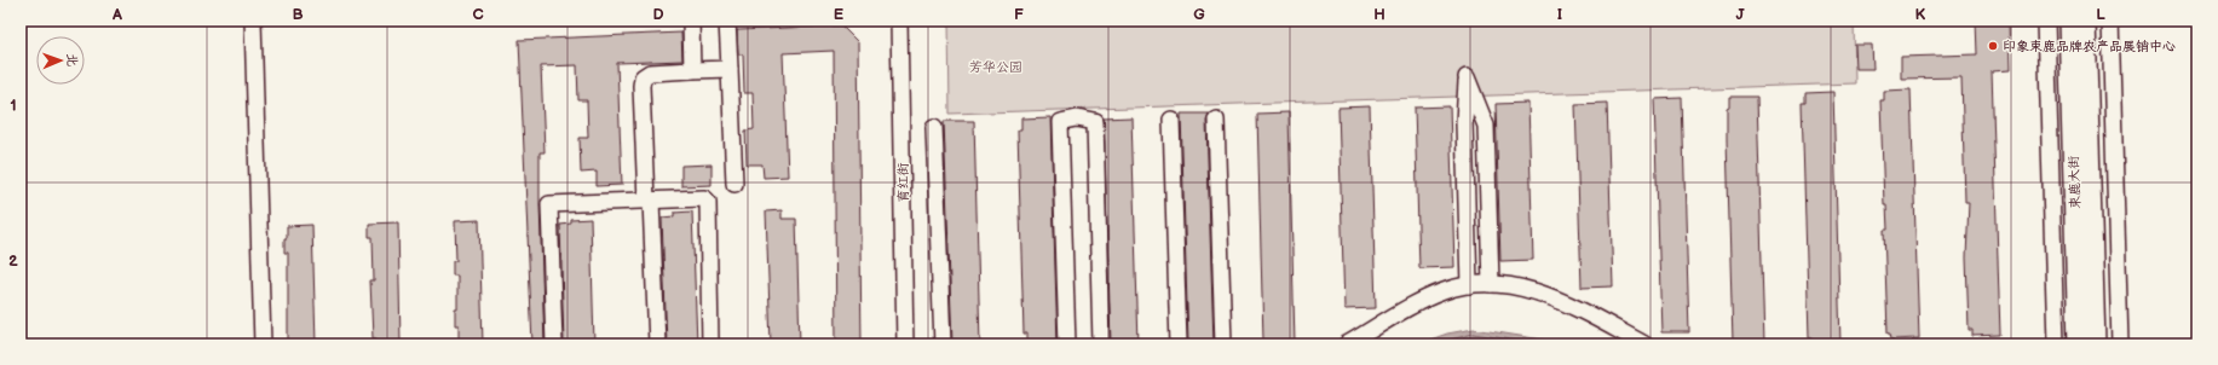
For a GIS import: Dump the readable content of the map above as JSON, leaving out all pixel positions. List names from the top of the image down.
{
  "streets": {
    "main road": ["束鹿大街"],
    "street": ["育红街"]
  },
  "parks": ["芳华公园"],
  "places": ["印象束鹿品牌农产品展销中心"],
  "north": "right",
  "grid": {
    "columns": [
      "A",
      "B",
      "C",
      "D",
      "E",
      "F",
      "G",
      "H",
      "I",
      "J",
      "K",
      "L"
    ],
    "rows": ["1", "2"]
  }
}
